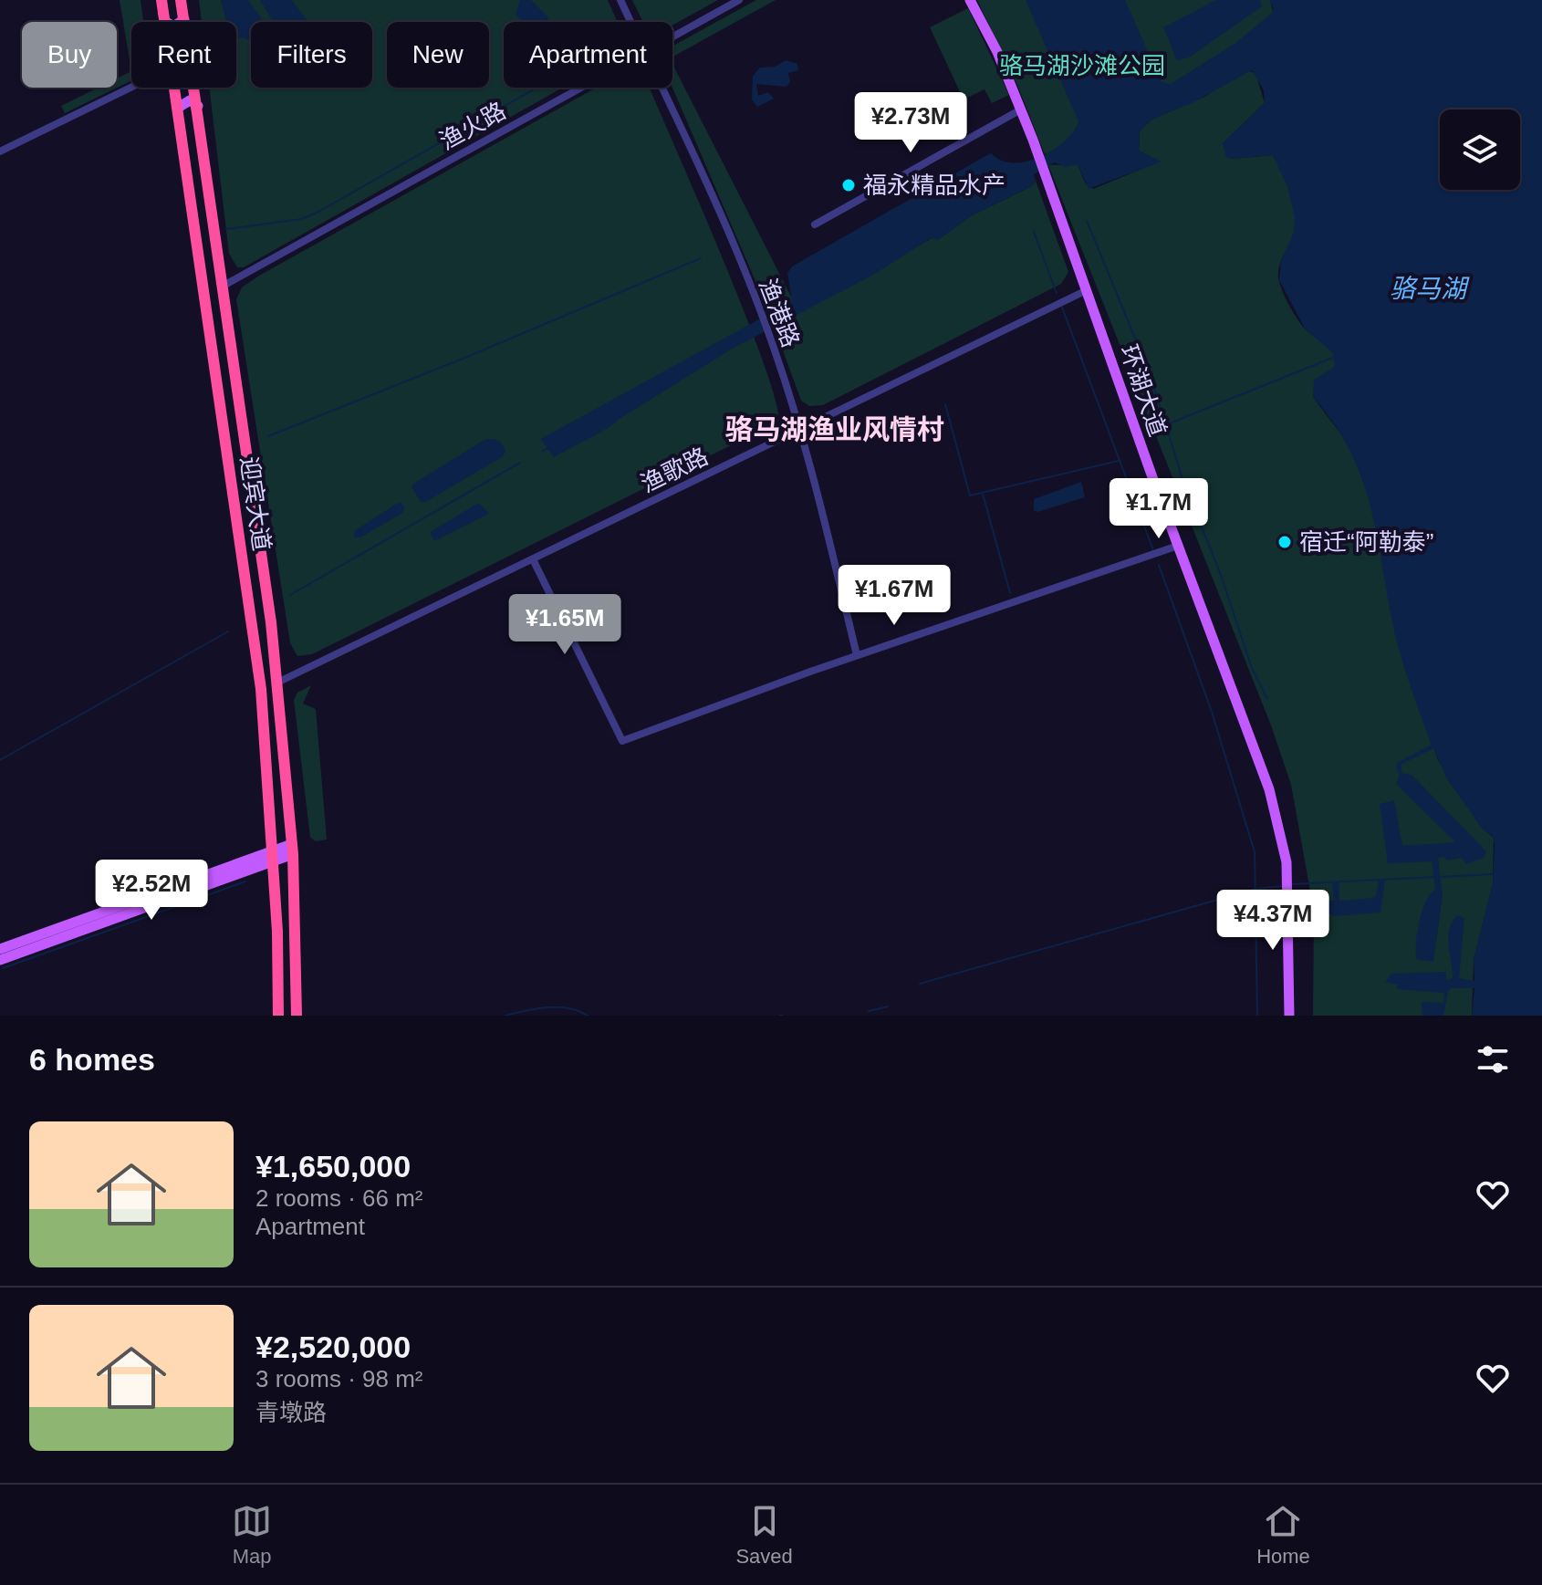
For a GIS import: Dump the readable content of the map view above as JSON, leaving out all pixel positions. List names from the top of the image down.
{
  "streets": {
    "highway": ["迎宾大道"],
    "main road": ["环湖大道"],
    "street": ["渔火路", "渔港路", "渔歌路"]
  },
  "crossings": [
    ["渔火路", "迎宾大道"],
    ["渔港路", "渔歌路"],
    ["环湖大道", "渔歌路"],
    ["渔歌路", "迎宾大道"]
  ],
  "districts": ["骆马湖渔业风情村"],
  "water": ["骆马湖"],
  "parks": ["骆马湖沙滩公园"],
  "places": ["福永精品水产", "宿迁“阿勒泰”"],
  "page": {
    "chip": [
      "Buy",
      "Rent",
      "Filters",
      "New",
      "Apartment"
    ],
    "price": [
      "¥2.73M",
      "¥1.7M",
      "¥1.67M",
      "¥1.65M",
      "¥2.52M",
      "¥4.37M"
    ],
    "heading": "6 homes",
    "list": [
      {
        "name": "¥1,650,000",
        "note": "2 rooms · 66 m² · Apartment"
      },
      {
        "name": "¥2,520,000",
        "note": "3 rooms · 98 m² · 青墩路"
      }
    ],
    "tabs": ["Map", "Saved", "Home"]
  }
}
